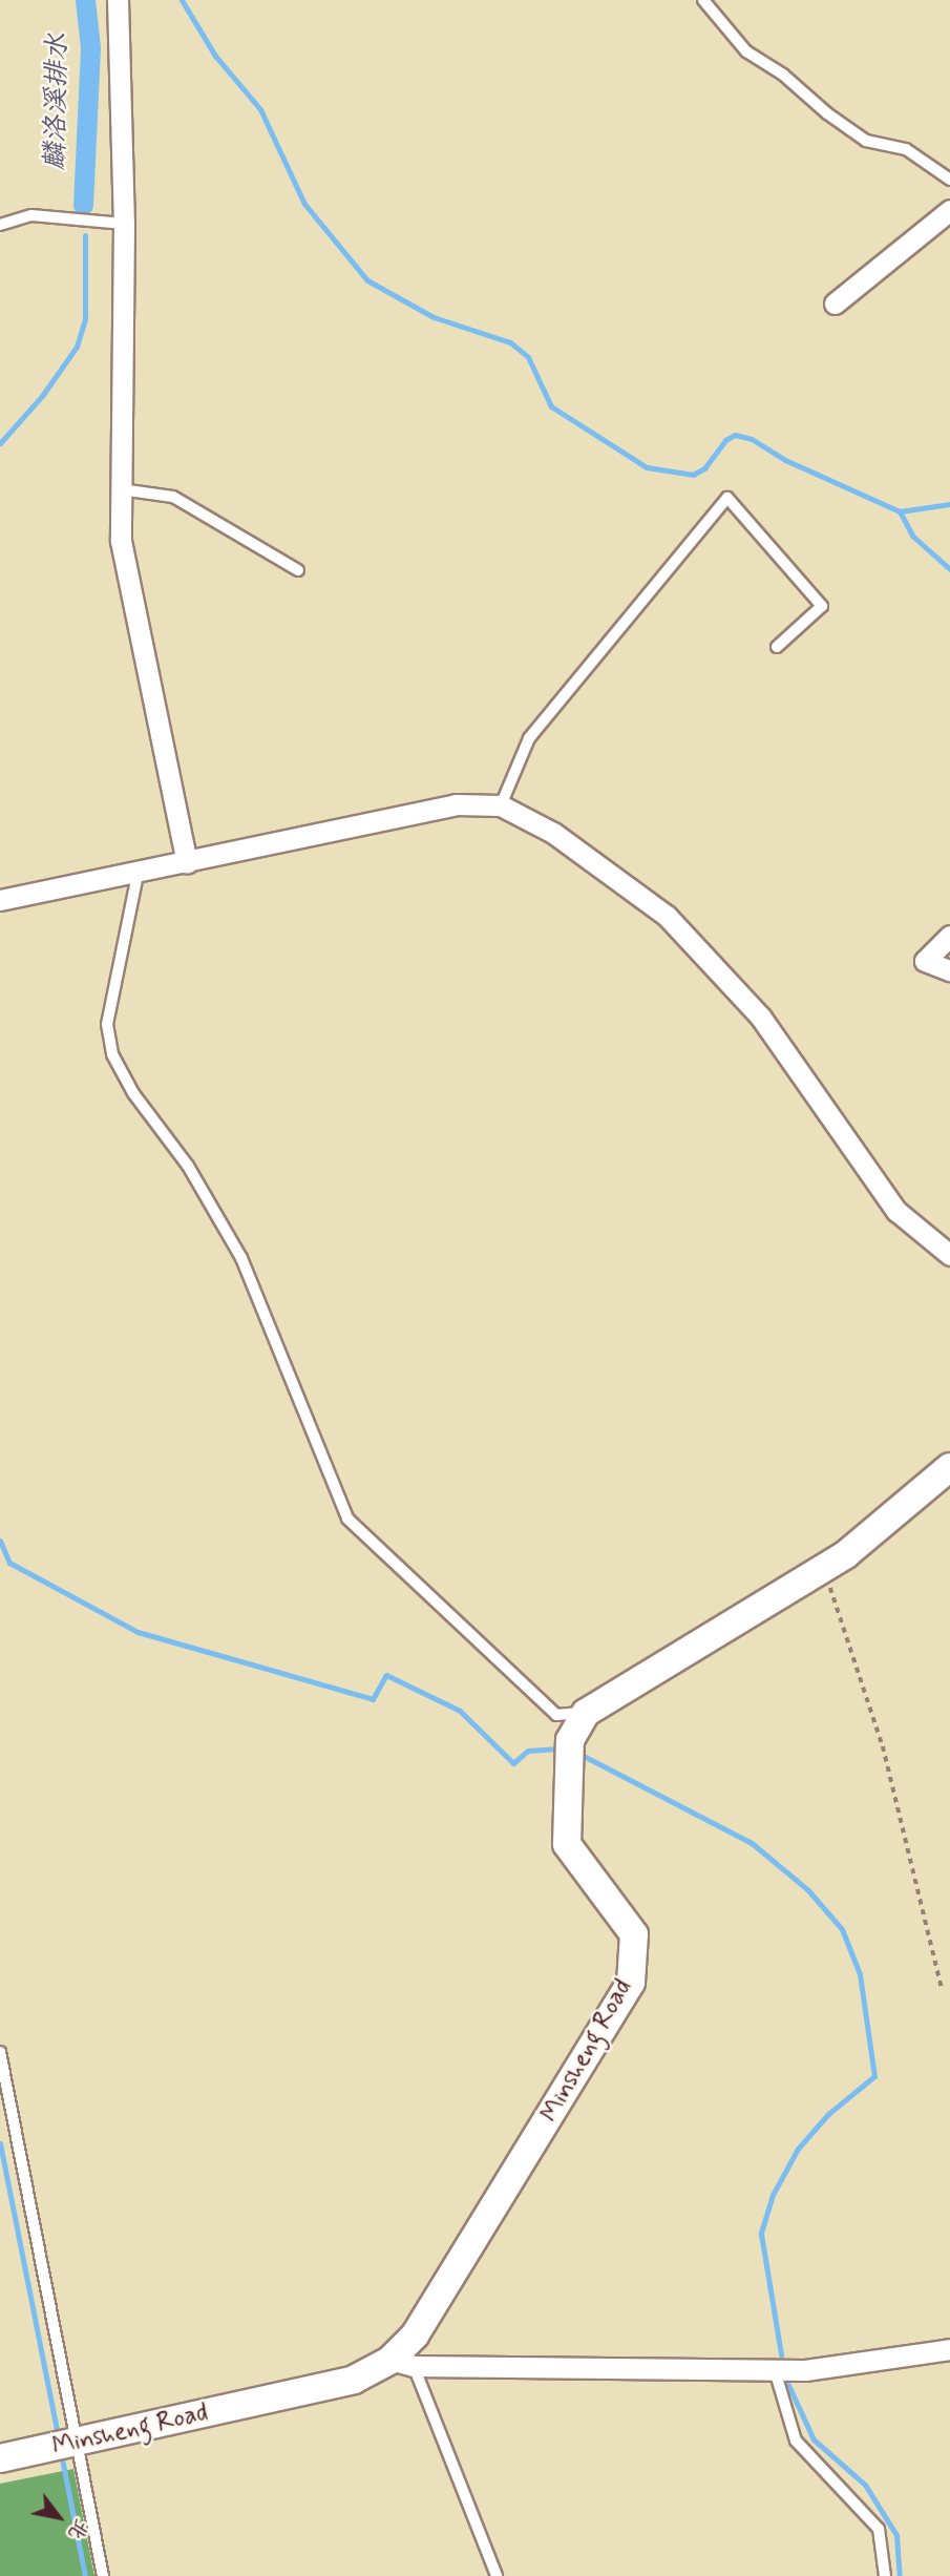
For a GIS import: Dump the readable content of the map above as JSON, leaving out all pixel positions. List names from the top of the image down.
{
  "streets": {
    "street": ["Minsheng Road"]
  },
  "water": ["麟洛溪排水"],
  "north": "bottom right"
}
